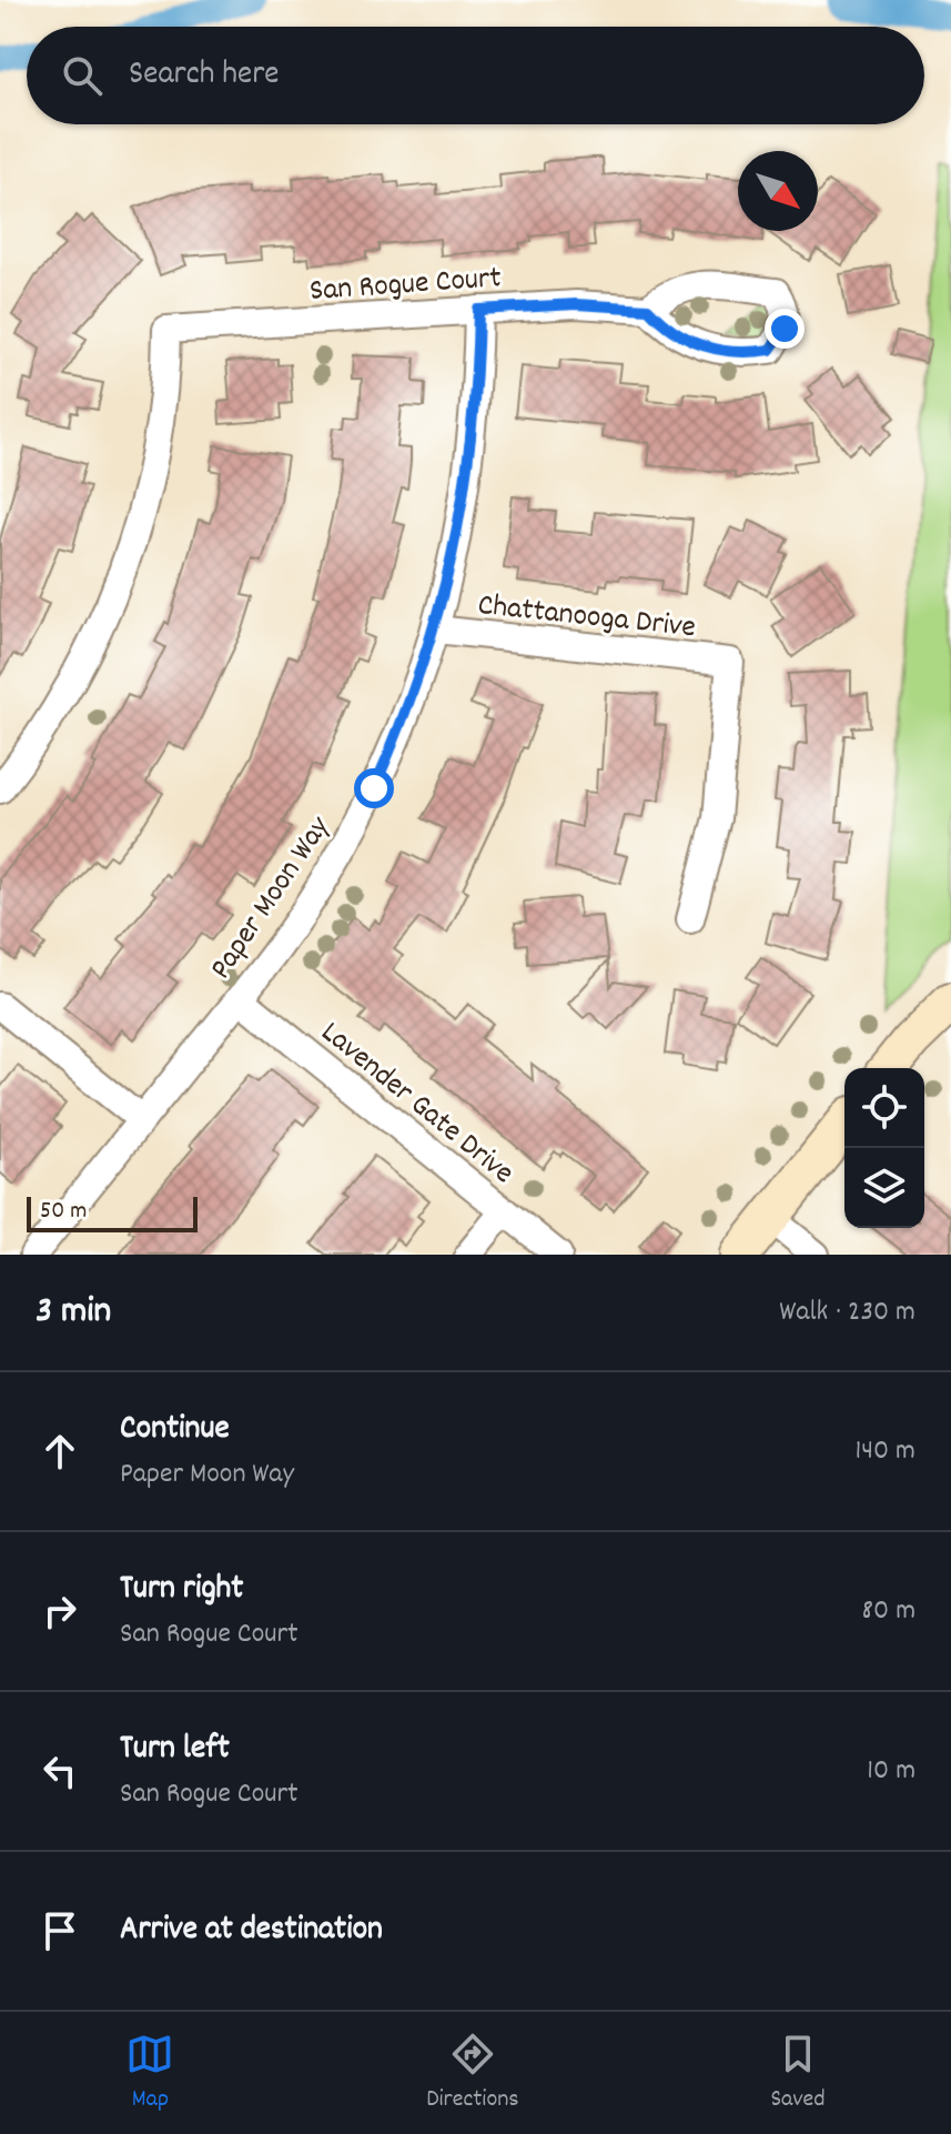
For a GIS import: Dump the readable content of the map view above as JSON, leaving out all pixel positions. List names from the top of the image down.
{
  "streets": {
    "street": [
      "San Rogue Court",
      "Chattanooga Drive",
      "Paper Moon Way",
      "Lavender Gate Drive"
    ]
  },
  "crossings": [
    ["San Rogue Court", "Paper Moon Way"],
    ["Chattanooga Drive", "Paper Moon Way"],
    ["Paper Moon Way", "Lavender Gate Drive"]
  ],
  "scale_bar": "50 m",
  "north": "bottom right",
  "page": {
    "search": "Search here",
    "scale": "50 m",
    "heading": ["3 min", "Walk · 230 m"],
    "list": [
      ["Continue", "Paper Moon Way", "140 m"],
      ["Turn right", "San Rogue Court", "80 m"],
      ["Turn left", "San Rogue Court", "10 m"],
      "Arrive at destination"
    ],
    "nav": ["Map", "Directions", "Saved"]
  }
}
